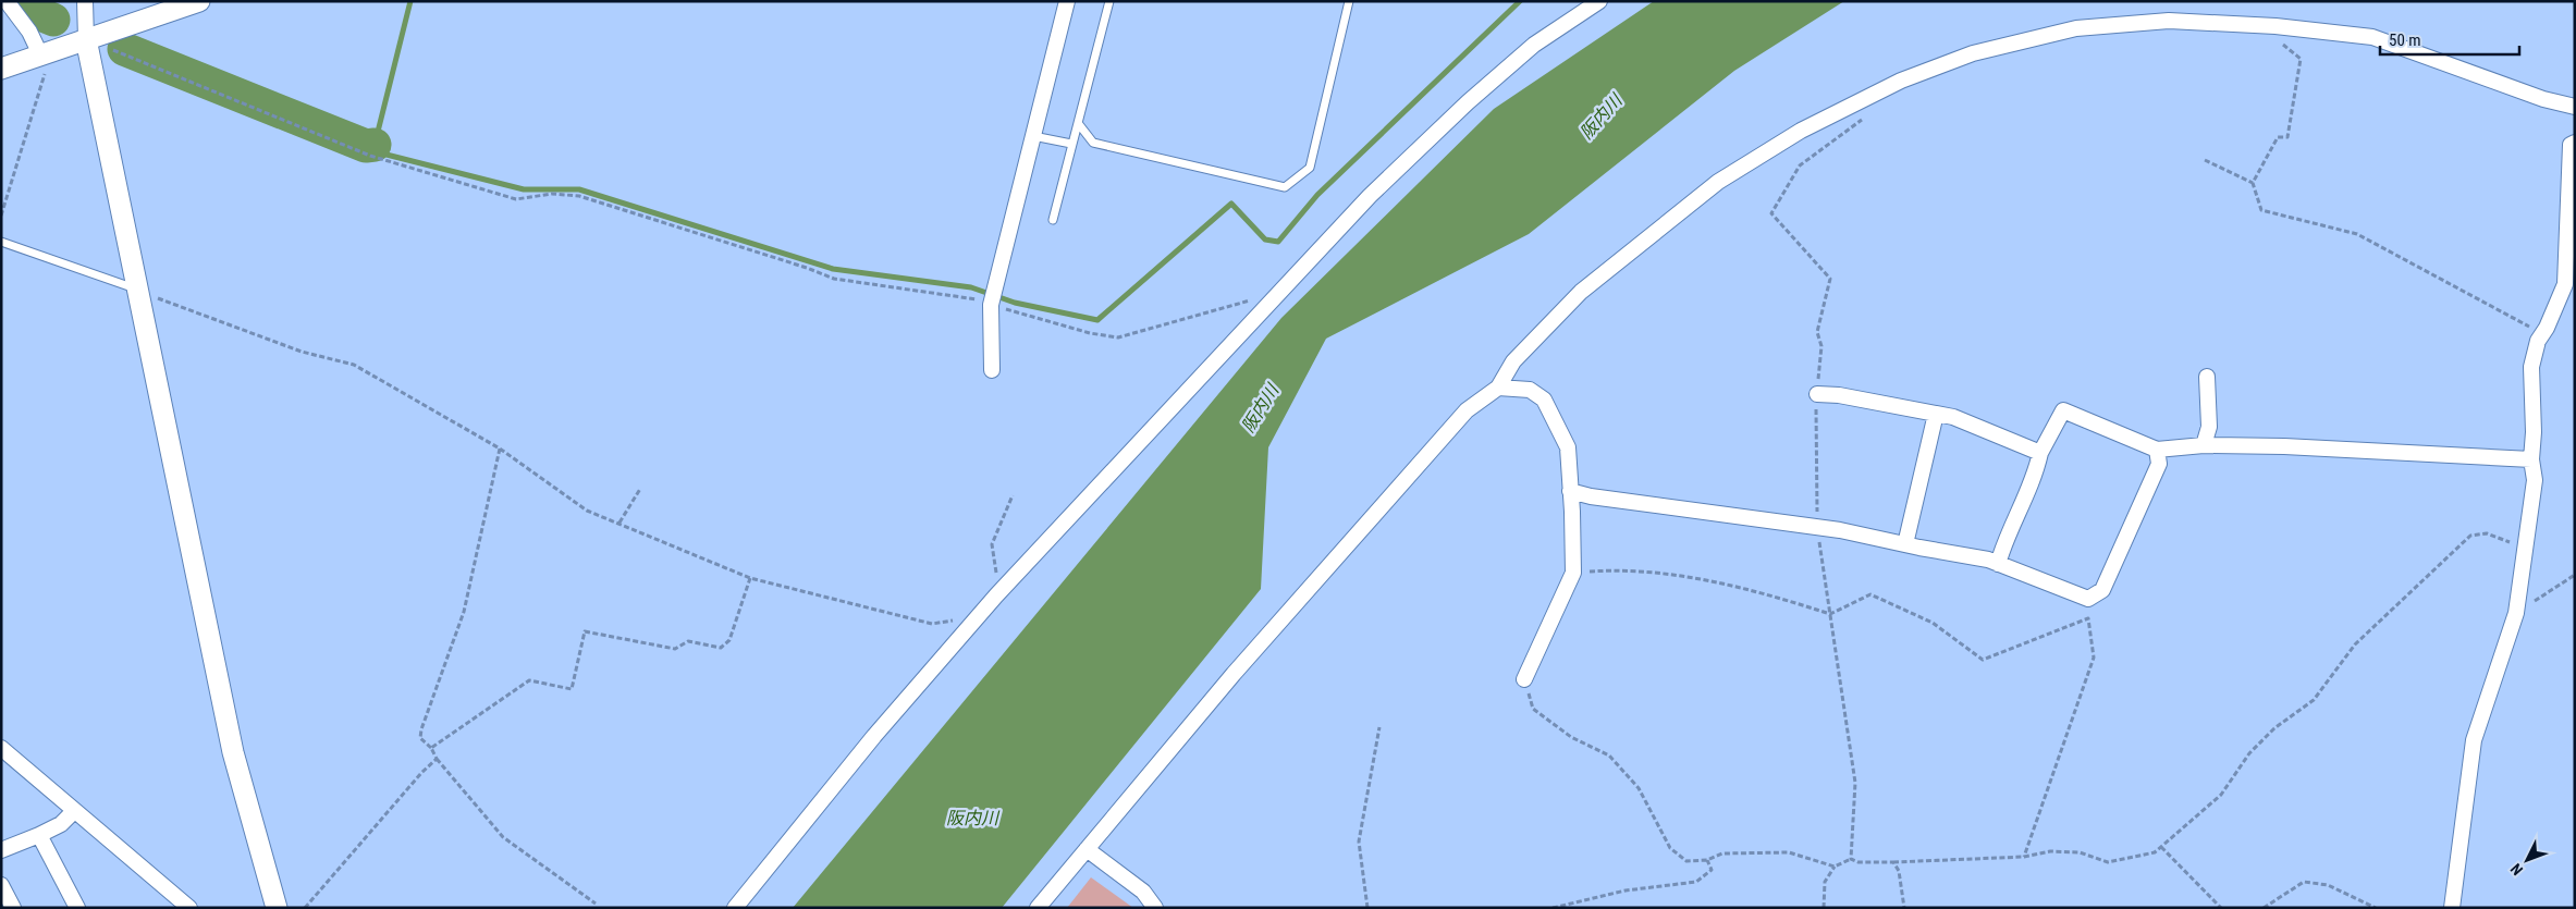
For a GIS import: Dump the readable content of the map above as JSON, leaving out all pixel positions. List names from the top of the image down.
{
  "water": ["阪内川"],
  "scale_bar": "50 m",
  "north": "bottom left"
}
